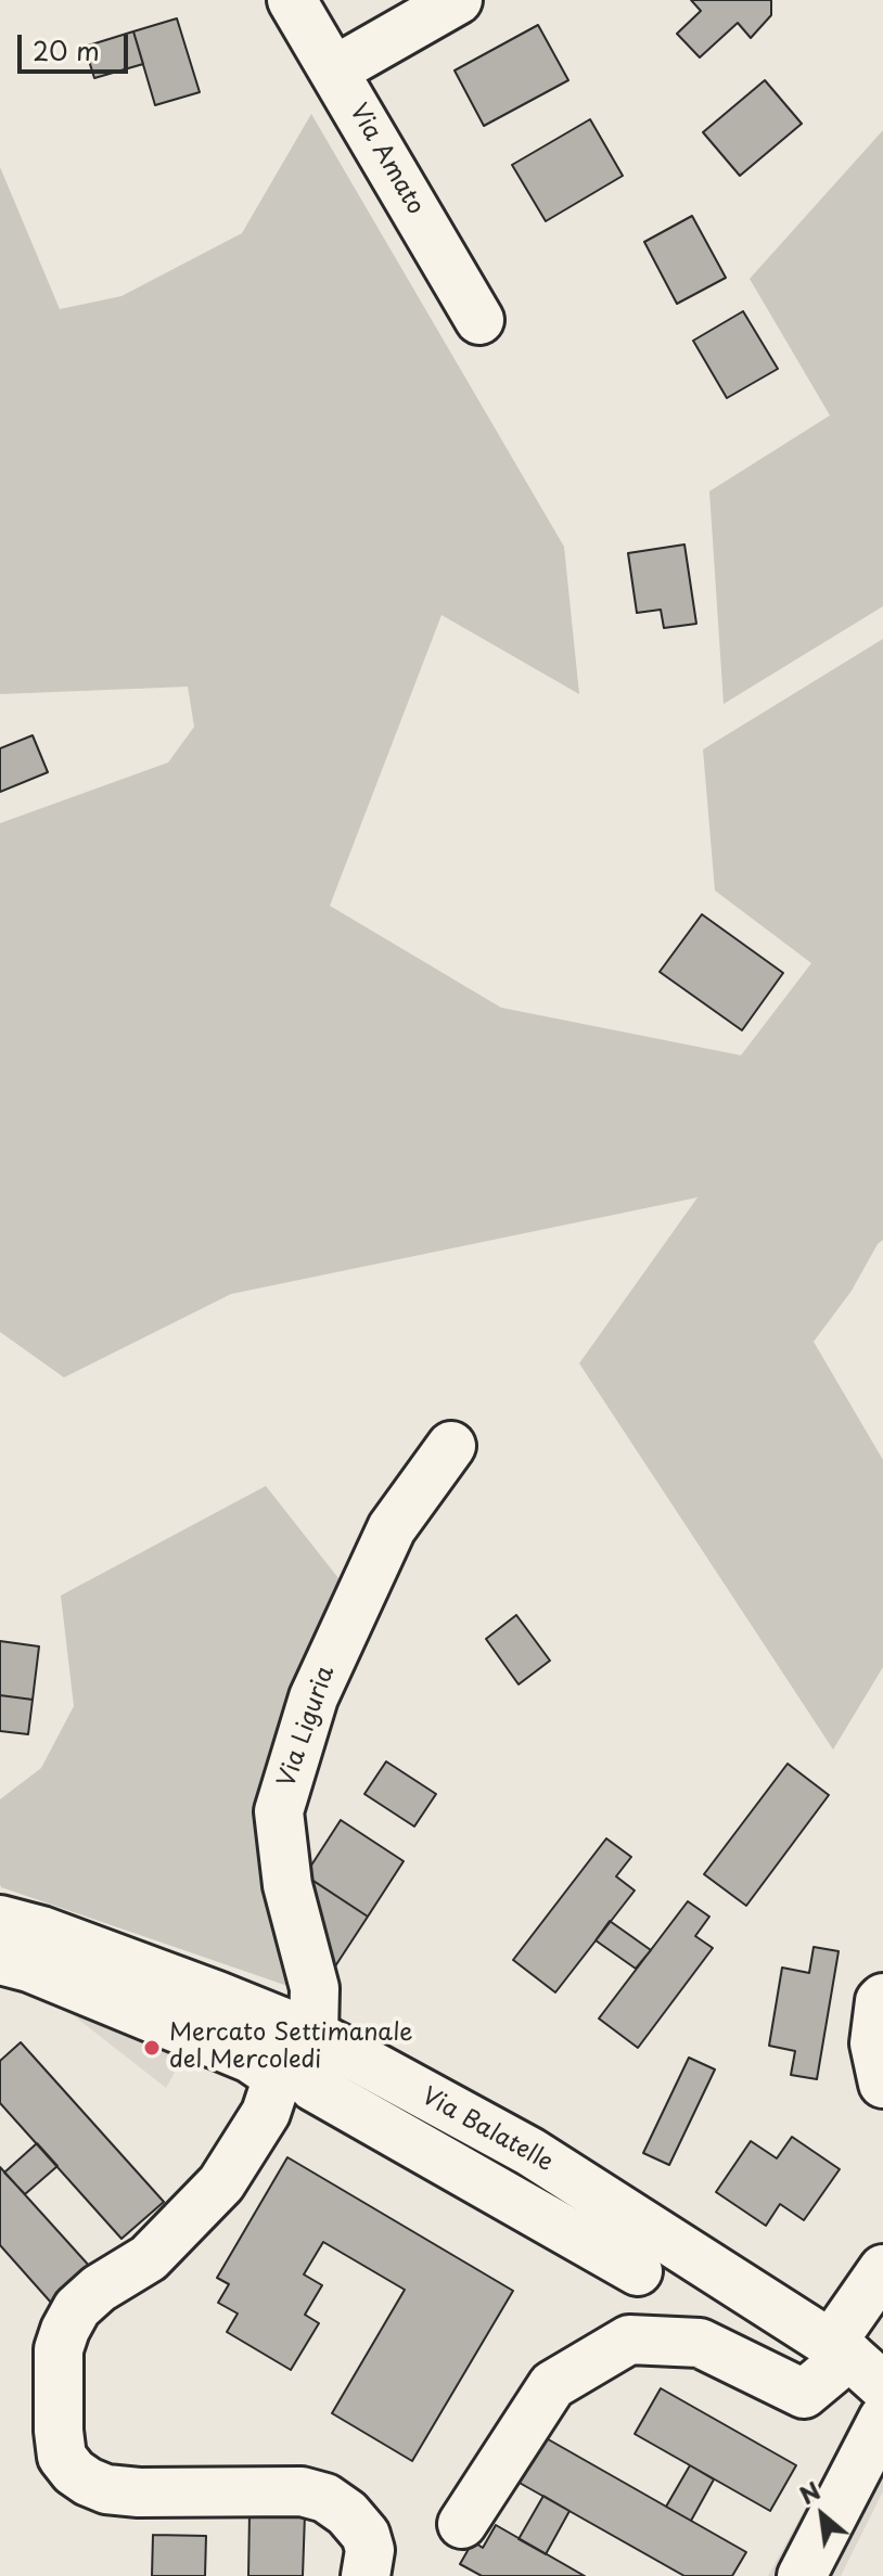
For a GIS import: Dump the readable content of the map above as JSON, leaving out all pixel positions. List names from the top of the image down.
{
  "streets": {
    "street": ["Via Amato", "Via Liguria", "Via Balatelle"]
  },
  "crossings": [
    ["Via Liguria", "Via Balatelle"]
  ],
  "places": ["Mercato Settimanale del Mercoledi"],
  "scale_bar": "20 m",
  "north": "top left"
}
